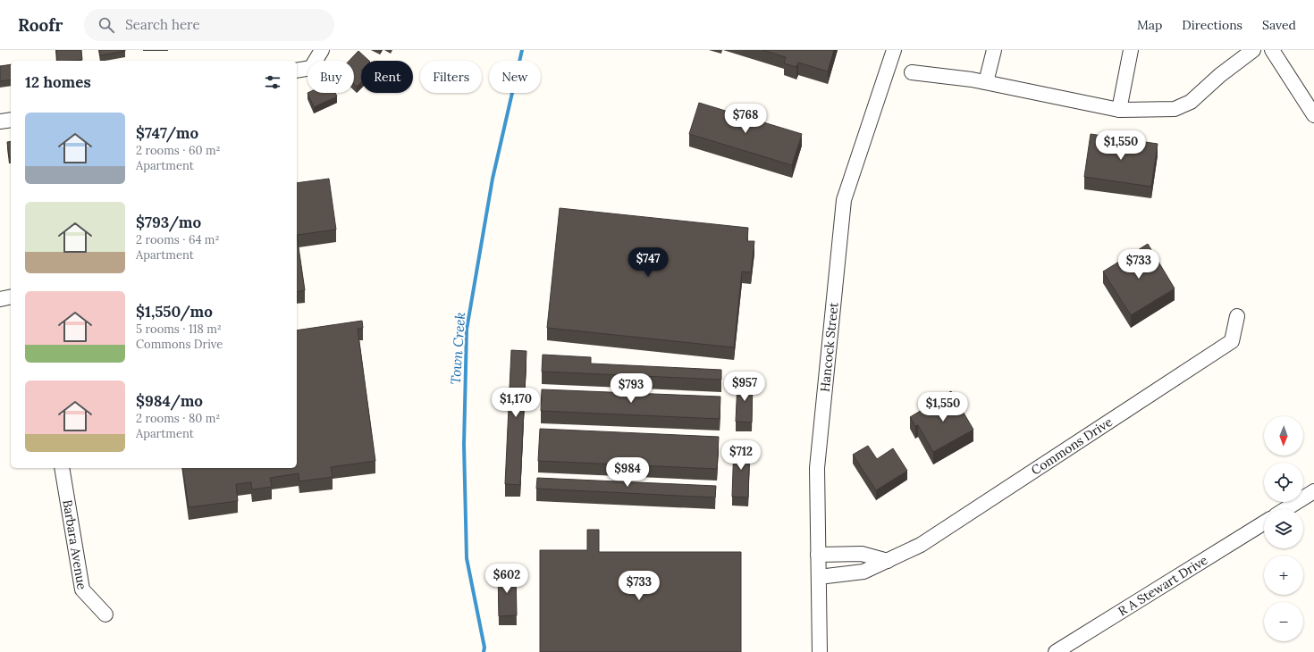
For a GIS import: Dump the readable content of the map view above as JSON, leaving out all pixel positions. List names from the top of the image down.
{
  "streets": {
    "street": [
      "Hancock Street",
      "Commons Drive",
      "Barbara Avenue",
      "R A Stewart Drive"
    ]
  },
  "crossings": [
    ["Hancock Street", "Commons Drive"]
  ],
  "water": ["Town Creek"],
  "north": "bottom",
  "page": {
    "header": "Roofr",
    "search": "Search here",
    "nav": ["Map", "Directions", "Saved"],
    "chip": [
      "Buy",
      "Rent",
      "Filters",
      "New"
    ],
    "heading": "12 homes",
    "price": [
      "$768",
      "$1,550",
      "$747",
      "$733",
      "$957",
      "$793",
      "$1,170",
      "$1,550",
      "$712",
      "$984",
      "$602",
      "$733"
    ],
    "list": [
      {
        "name": "$747/mo",
        "note": "2 rooms · 60 m² · Apartment"
      },
      {
        "name": "$793/mo",
        "note": "2 rooms · 64 m² · Apartment"
      },
      {
        "name": "$1,550/mo",
        "note": "5 rooms · 118 m² · Commons Drive"
      },
      {
        "name": "$984/mo",
        "note": "2 rooms · 80 m² · Apartment"
      }
    ],
    "map_buttons": ["+", "−"]
  }
}
